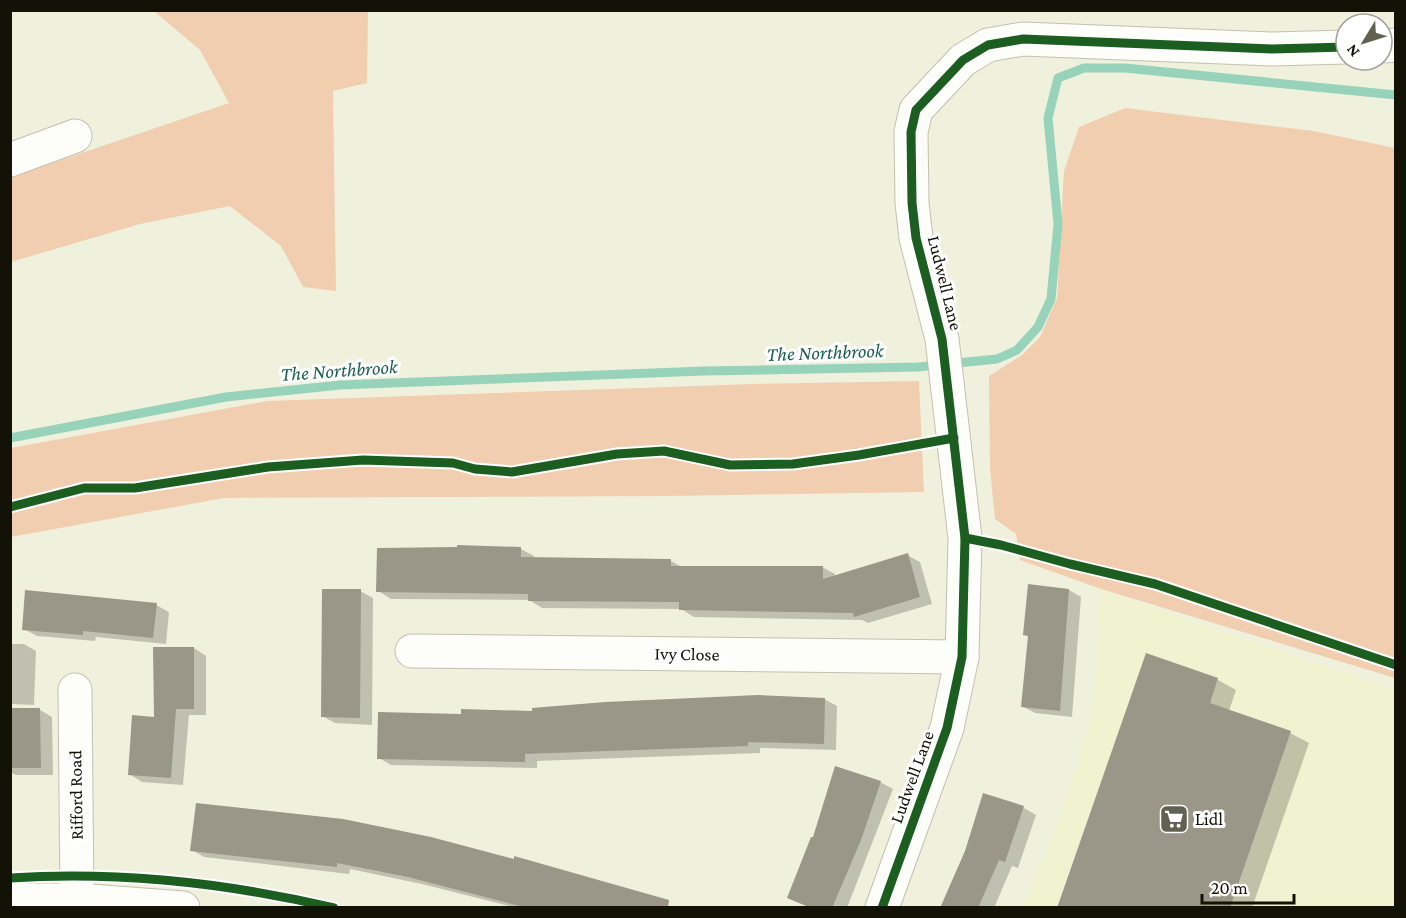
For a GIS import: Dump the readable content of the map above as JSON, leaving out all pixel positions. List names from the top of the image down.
{
  "streets": {
    "street": ["Ludwell Lane", "Ivy Close", "Rifford Road"]
  },
  "crossings": [
    ["Ludwell Lane", "Ivy Close"]
  ],
  "water": ["The Northbrook"],
  "places": {
    "supermarket": ["Lidl"]
  },
  "scale_bar": "20 m",
  "north": "bottom left"
}
